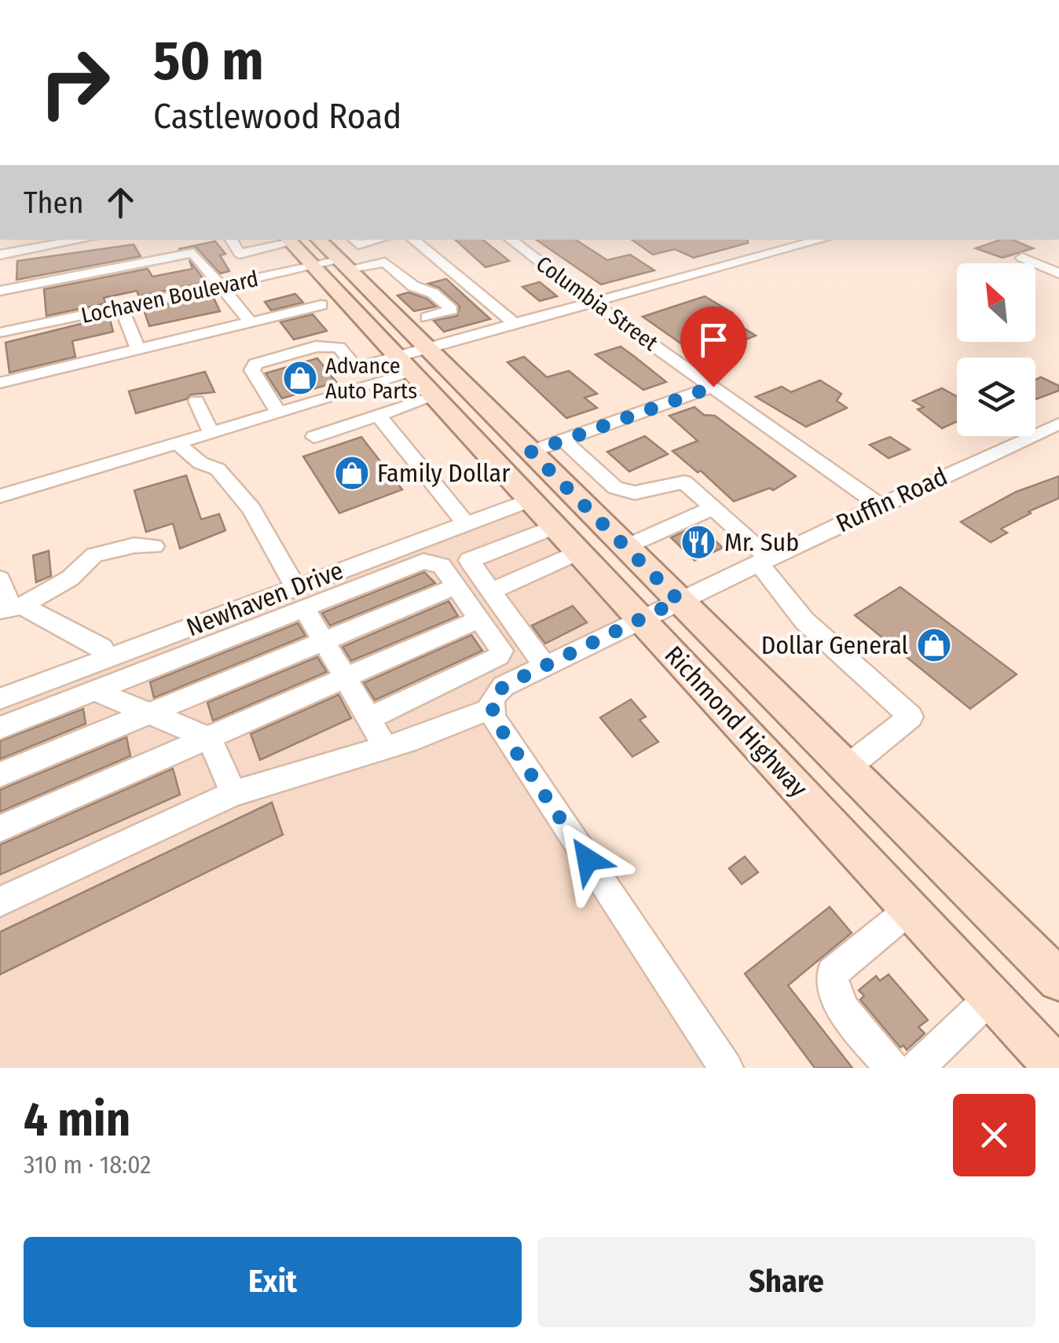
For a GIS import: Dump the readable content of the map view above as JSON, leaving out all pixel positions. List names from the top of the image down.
{
  "streets": {
    "main road": ["Richmond Highway"],
    "street": [
      "Lochaven Boulevard",
      "Columbia Street",
      "Ruffin Road",
      "Newhaven Drive"
    ]
  },
  "crossings": [
    ["Lochaven Boulevard", "Richmond Highway"],
    ["Columbia Street", "Ruffin Road"],
    ["Ruffin Road", "Richmond Highway"],
    ["Newhaven Drive", "Richmond Highway"]
  ],
  "places": {
    "shop": ["Advance Auto Parts", "Family Dollar", "Dollar General"],
    "restaurant": ["Mr. Sub"]
  },
  "north": "top left",
  "page": {
    "turn": ["50 m", "Castlewood Road"],
    "then": "Then",
    "heading": ["4 min", "310 m · 18:02"],
    "buttons": ["Exit", "Share"]
  }
}
